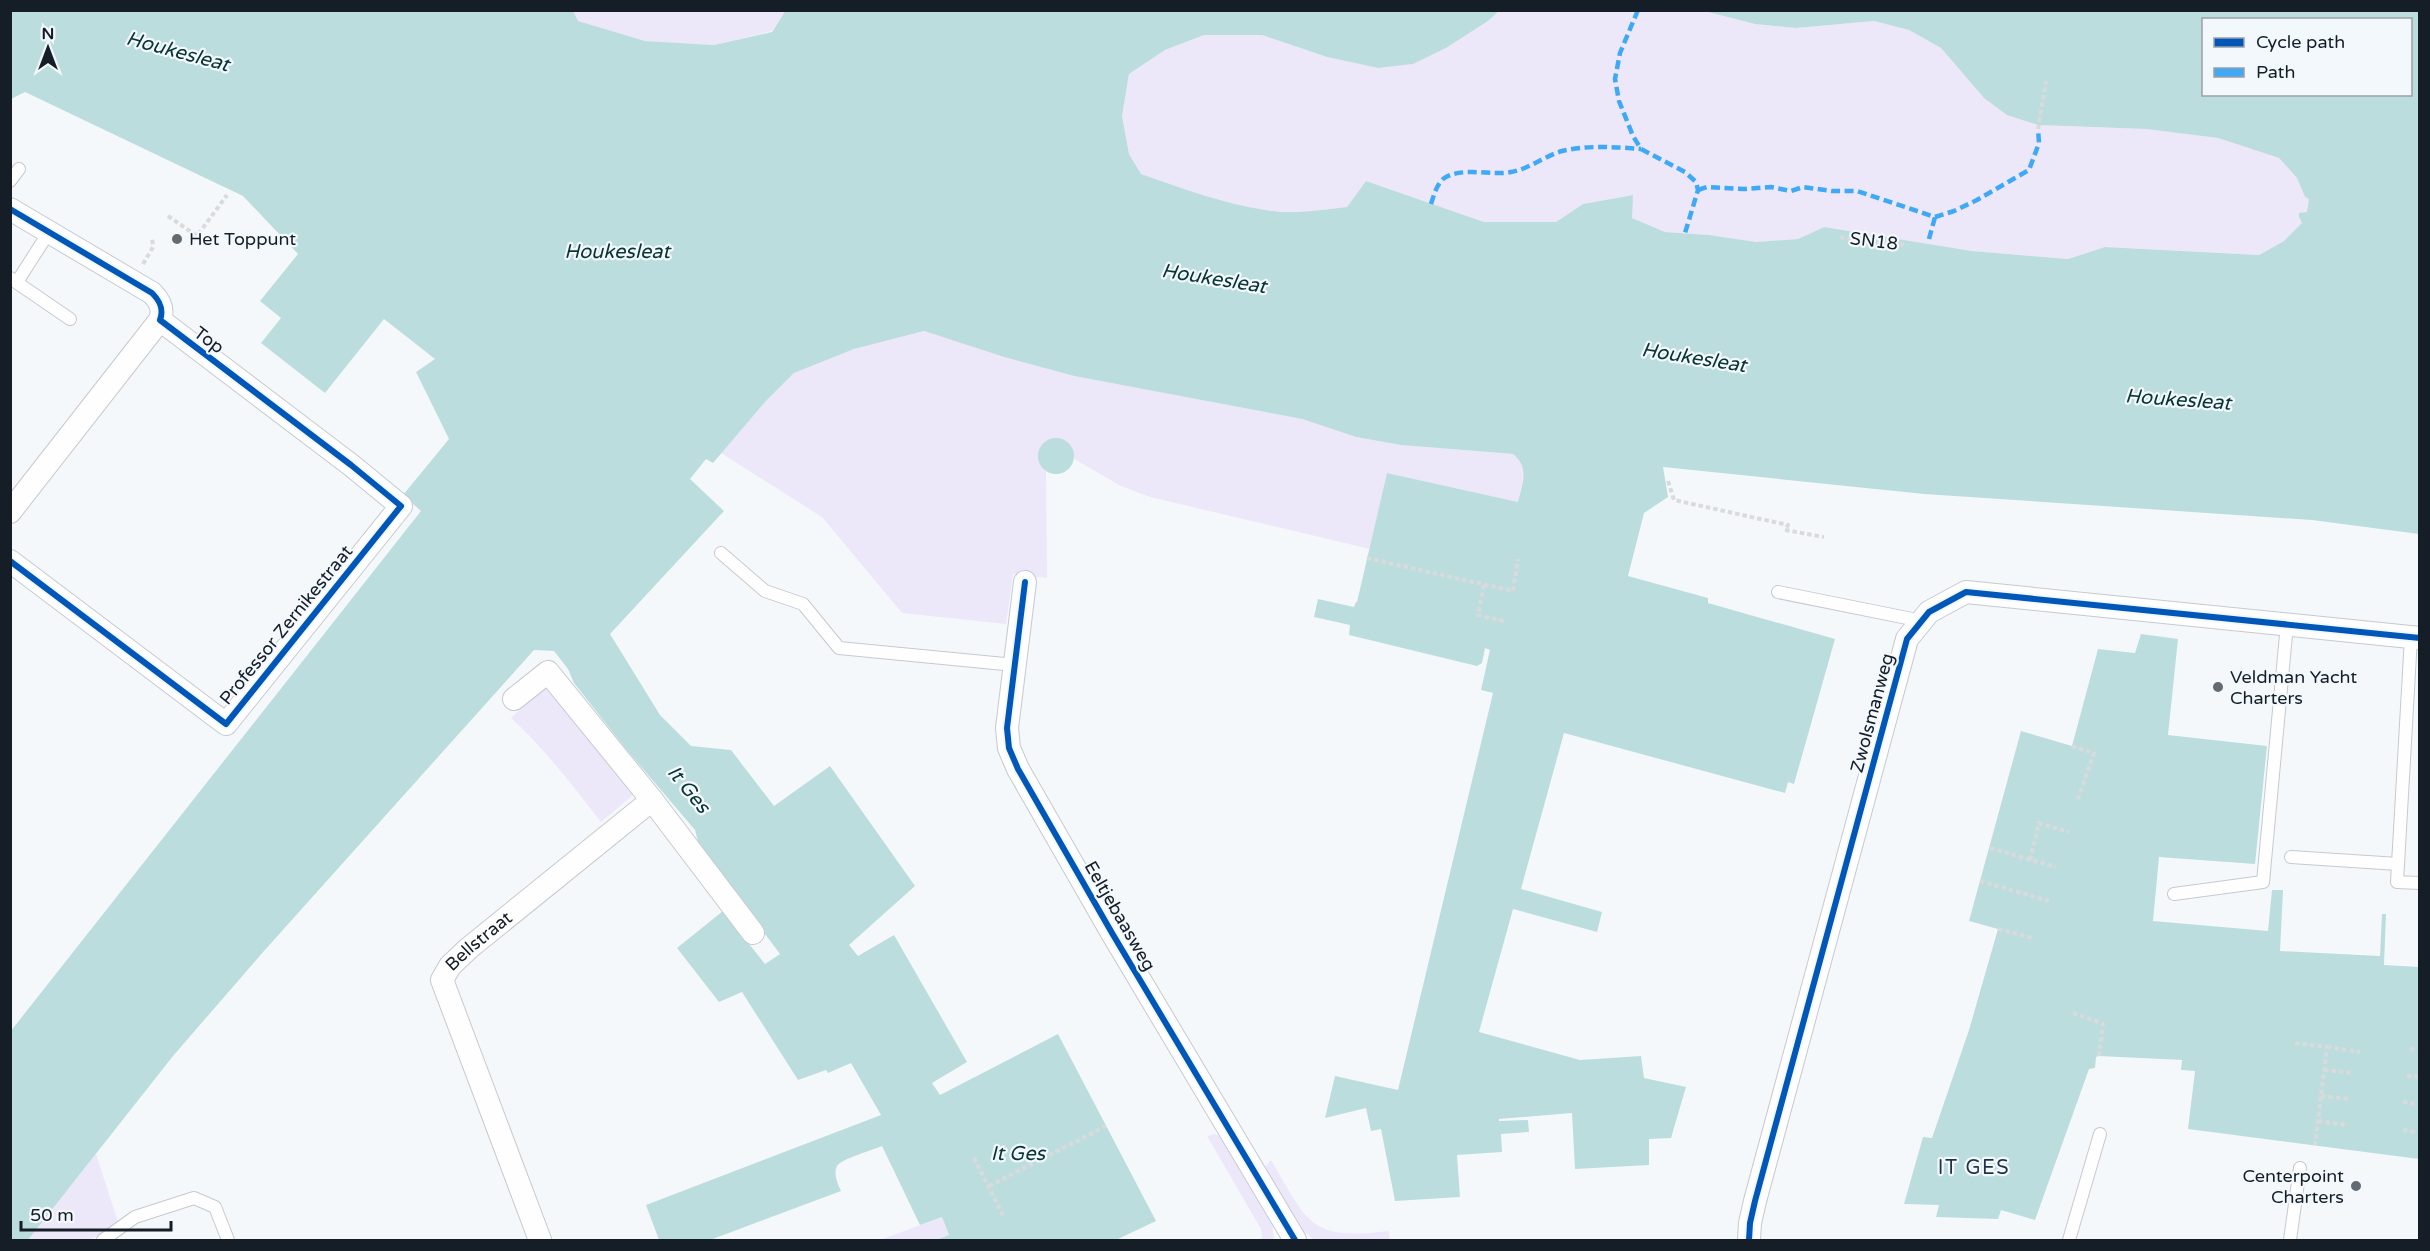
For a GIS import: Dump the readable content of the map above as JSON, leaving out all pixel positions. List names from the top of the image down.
{
  "streets": {
    "street": [
      "Top",
      "Professor Zernikestraat",
      "Zwolsmanweg",
      "Eeltjebaasweg",
      "Bellstraat"
    ],
    "path": ["SN18"]
  },
  "crossings": [
    ["Top", "Professor Zernikestraat"]
  ],
  "districts": ["IT GES"],
  "water": ["Houkesleat", "It Ges"],
  "places": ["Het Toppunt", "Veldman Yacht Charters", "Centerpoint Charters"],
  "legend": ["Cycle path", "Path"],
  "scale_bar": "50 m",
  "north": "top"
}
